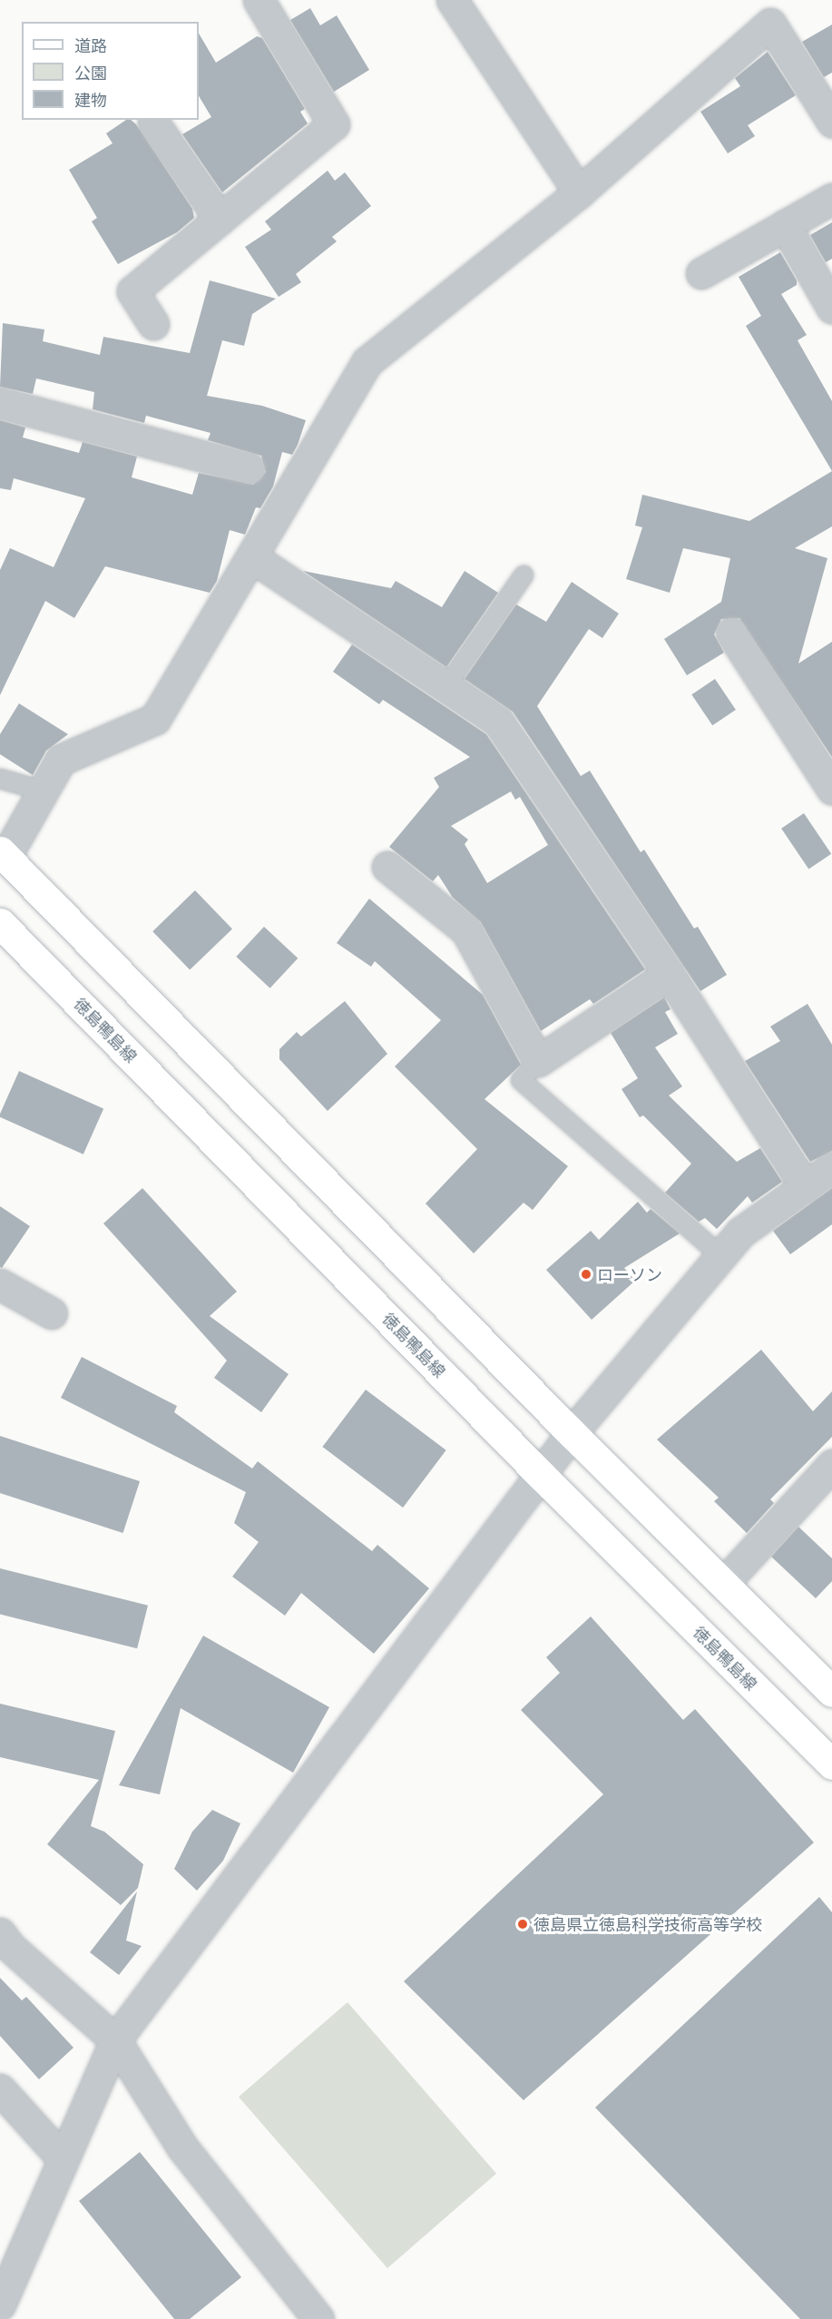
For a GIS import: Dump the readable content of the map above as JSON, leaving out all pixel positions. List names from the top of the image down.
{
  "streets": {
    "main road": ["徳島鴨島線"]
  },
  "places": ["ローソン", "徳島県立徳島科学技術高等学校"],
  "legend": ["道路", "公園", "建物"]
}
